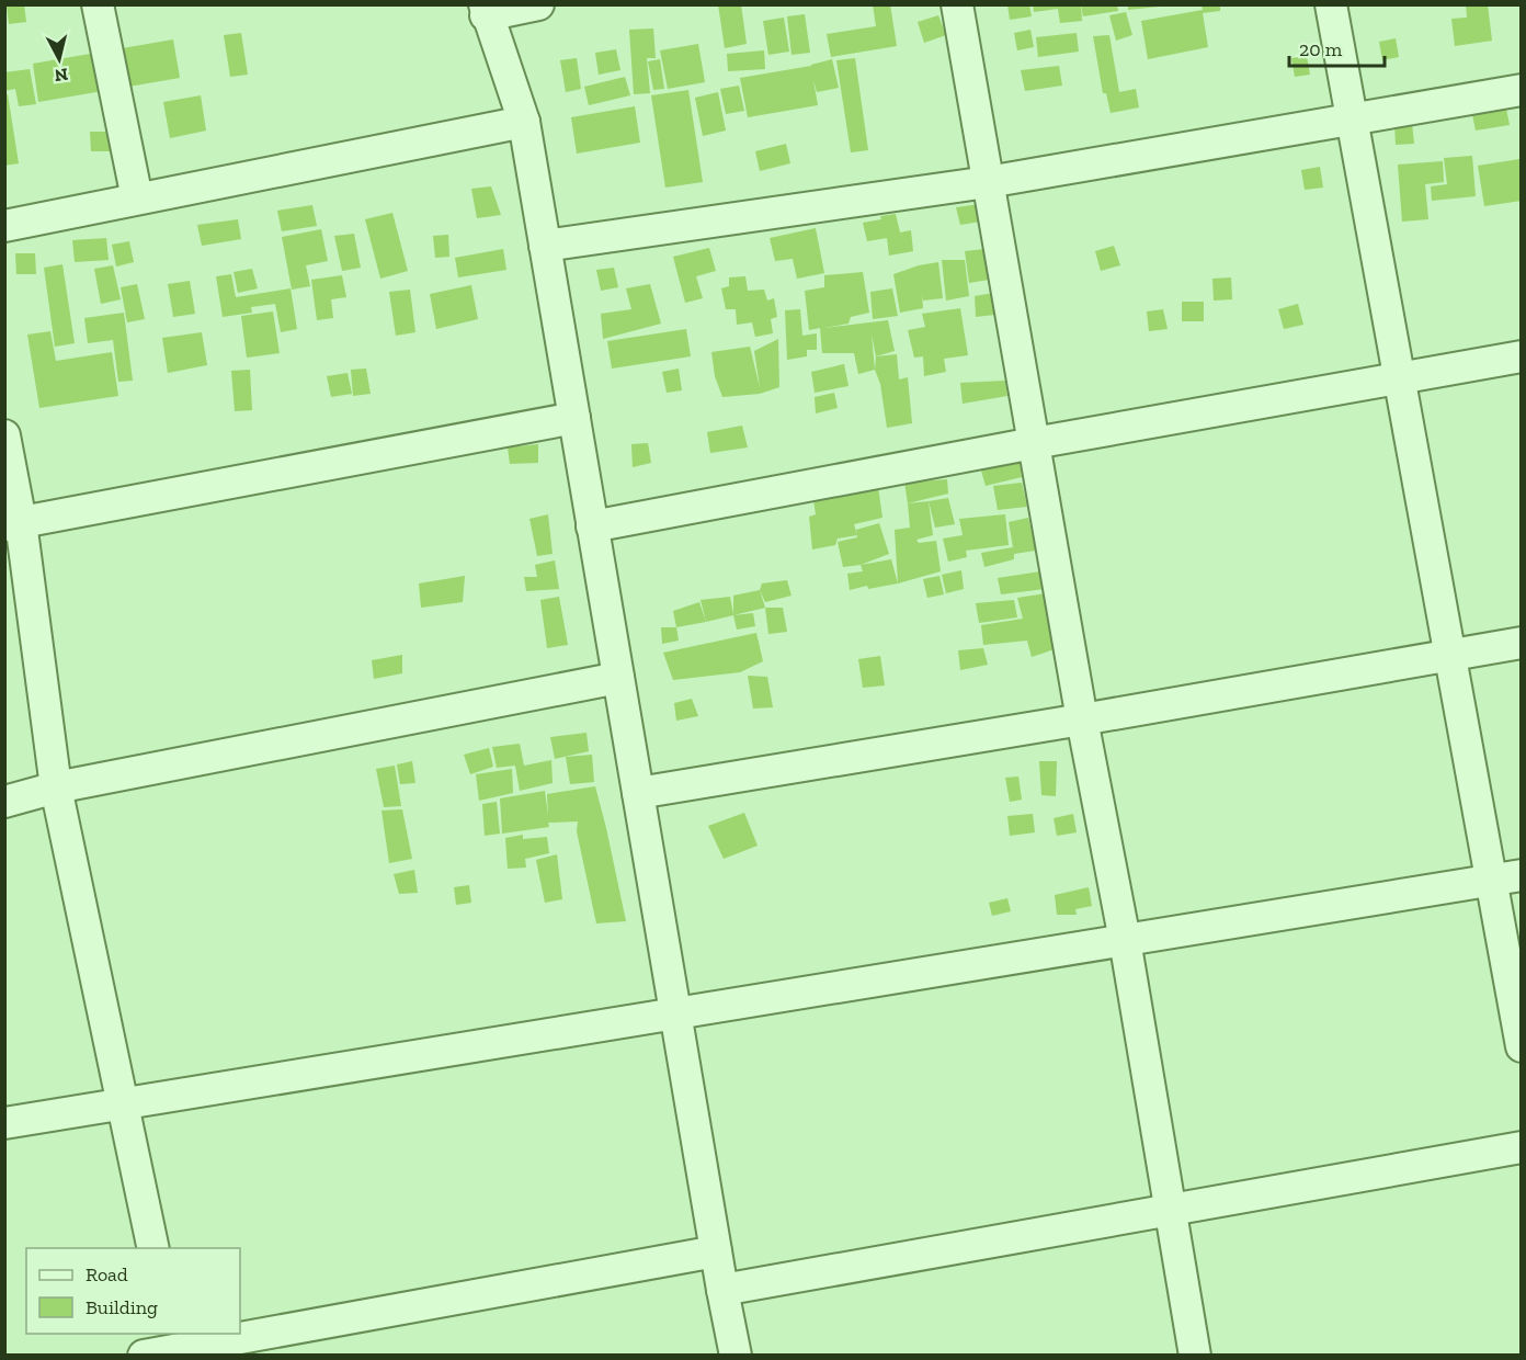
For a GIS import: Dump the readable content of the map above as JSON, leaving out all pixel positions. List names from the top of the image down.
{
  "legend": ["Road", "Building"],
  "scale_bar": "20 m",
  "north": "bottom"
}
